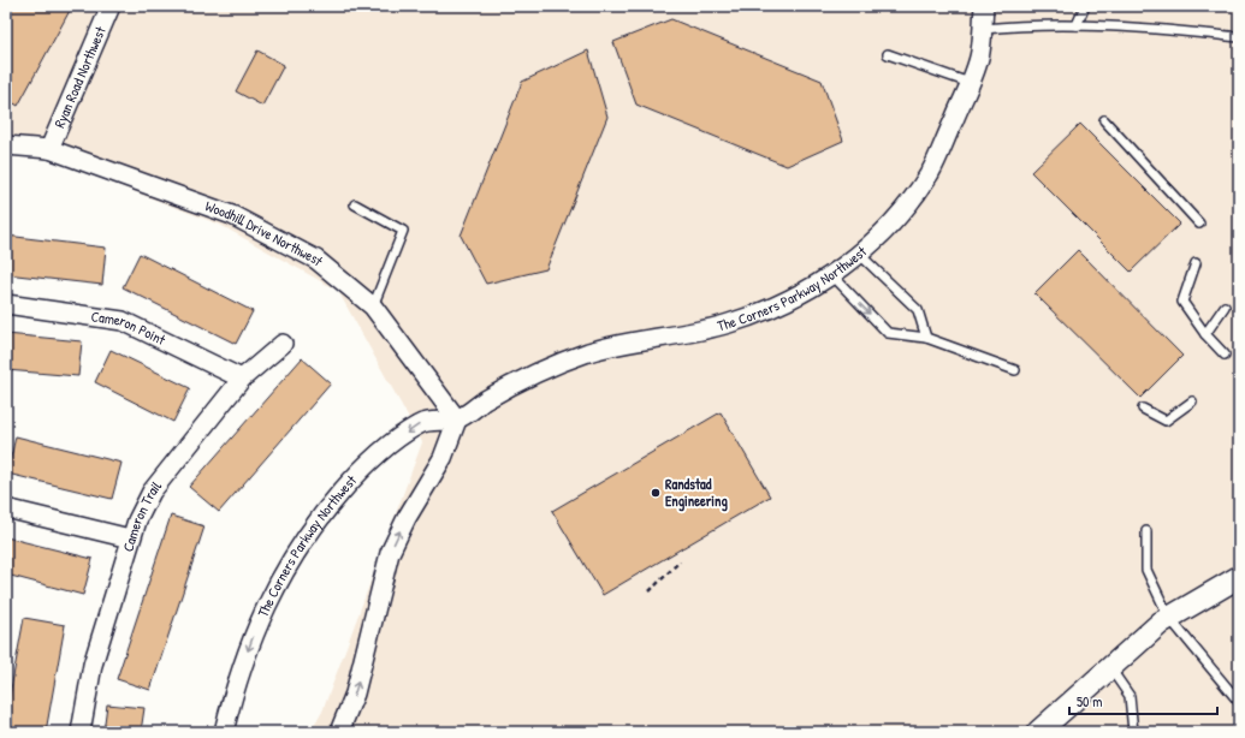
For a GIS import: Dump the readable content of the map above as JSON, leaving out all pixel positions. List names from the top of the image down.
{
  "streets": {
    "street": [
      "Ryan Road Northwest",
      "Woodhill Drive Northwest",
      "The Corners Parkway Northwest",
      "Cameron Point",
      "Cameron Trail"
    ]
  },
  "crossings": [
    ["Ryan Road Northwest", "Woodhill Drive Northwest"],
    ["Woodhill Drive Northwest", "The Corners Parkway Northwest"],
    ["Cameron Point", "Cameron Trail"]
  ],
  "places": ["Randstad Engineering"],
  "scale_bar": "50 m"
}
